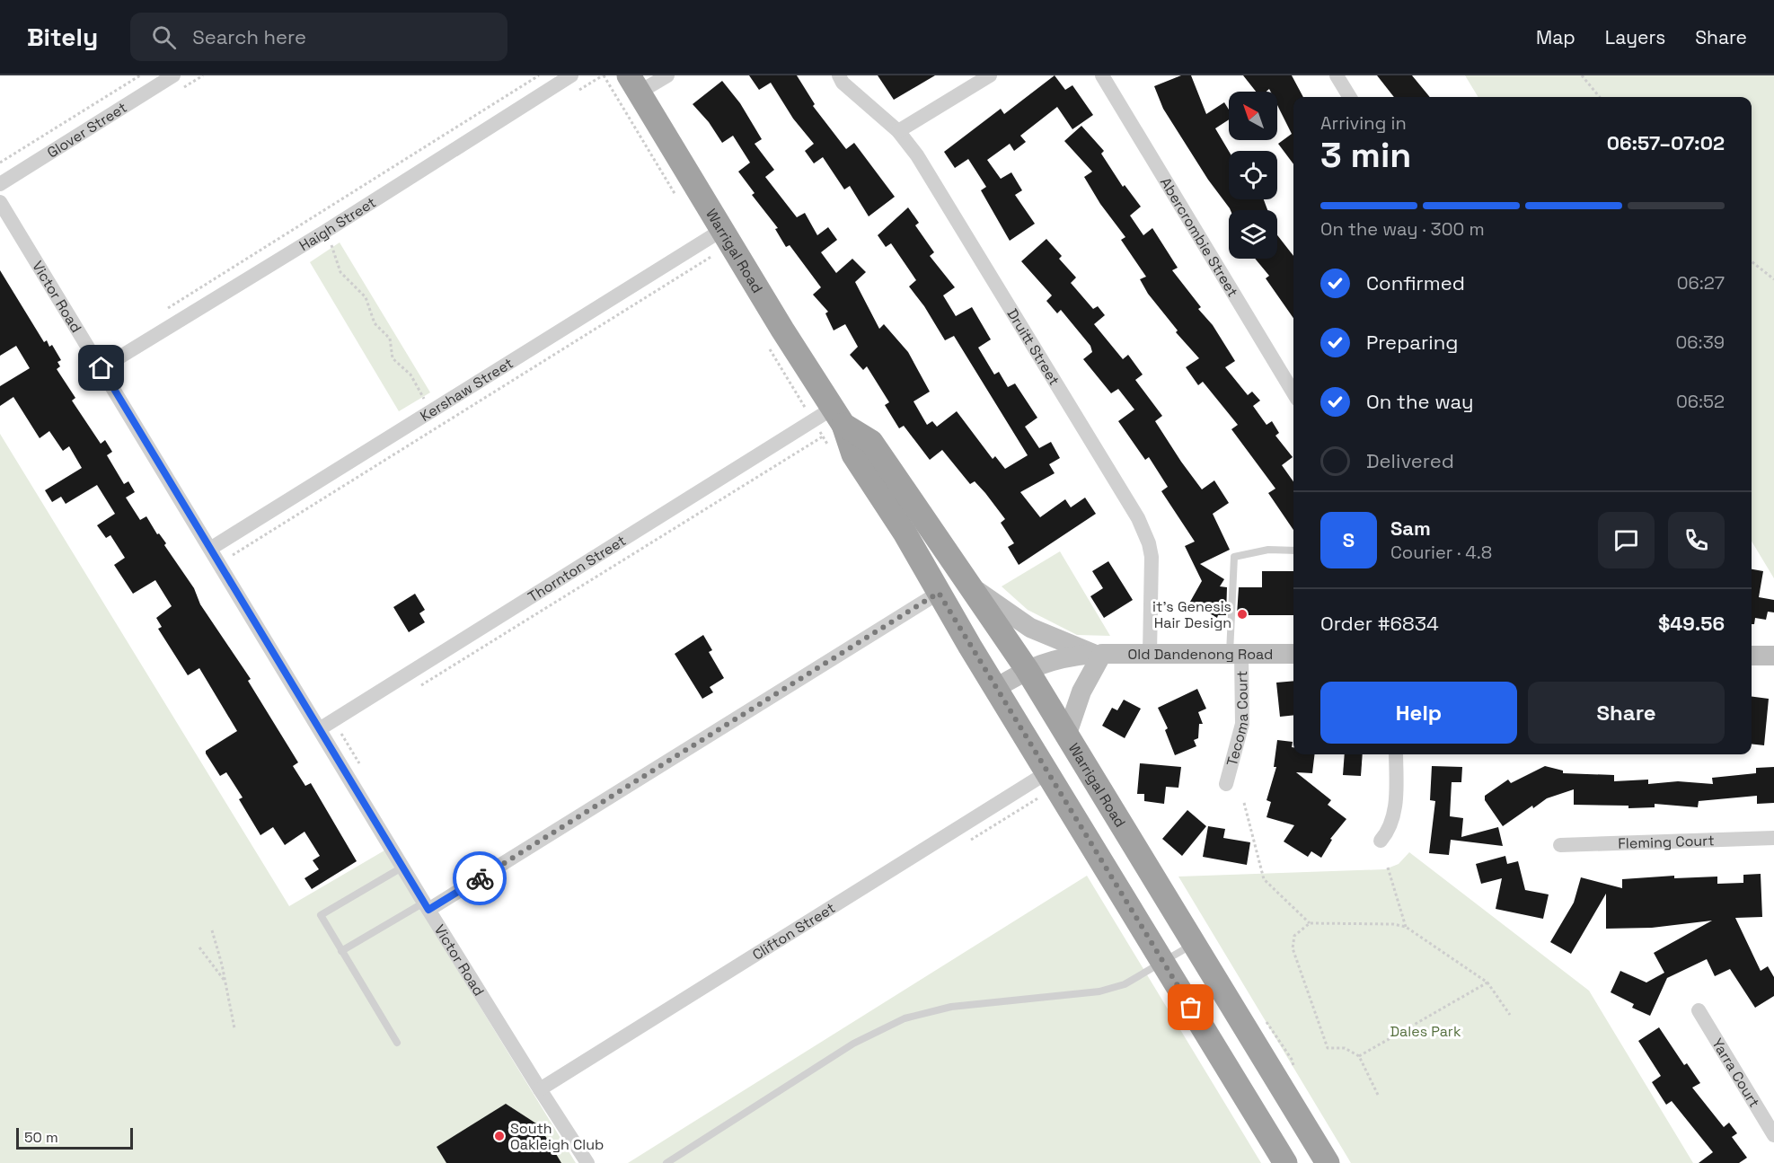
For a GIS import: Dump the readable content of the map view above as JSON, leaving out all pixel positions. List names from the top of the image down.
{
  "streets": {
    "highway": ["Warrigal Road"],
    "main road": ["Old Dandenong Road"],
    "street": [
      "Glover Street",
      "Haigh Street",
      "Abercrombie Street",
      "Victor Road",
      "Druitt Street",
      "Kershaw Street",
      "Thornton Street",
      "Tecoma Court",
      "Fleming Court",
      "Clifton Street",
      "Yarra Court"
    ]
  },
  "crossings": [
    ["Haigh Street", "Victor Road"],
    ["Warrigal Road", "Kershaw Street"],
    ["Warrigal Road", "Thornton Street"],
    ["Warrigal Road", "Old Dandenong Road"],
    ["Warrigal Road", "Clifton Street"],
    ["Victor Road", "Kershaw Street"],
    ["Victor Road", "Thornton Street"],
    ["Victor Road", "Clifton Street"],
    ["Druitt Street", "Old Dandenong Road"],
    ["Old Dandenong Road", "Tecoma Court"]
  ],
  "parks": ["Dales Park"],
  "places": ["it's Genesis Hair Design", "South Oakleigh Club"],
  "scale_bar": "50 m",
  "north": "top left",
  "page": {
    "header": "Bitely",
    "search": "Search here",
    "nav": ["Map", "Layers", "Share"],
    "heading": ["3 min", "Arriving in", "06:57–07:02"],
    "panel": [
      "Sam",
      "Courier · 4.8",
      "Order #6834",
      "$49.56"
    ],
    "bar": "On the way · 300 m",
    "list": [
      ["Confirmed", "06:27"],
      ["Preparing", "06:39"],
      ["On the way", "06:52"],
      "Delivered"
    ],
    "round": "S",
    "buttons": ["Help", "Share"],
    "scale": "50 m"
  }
}
